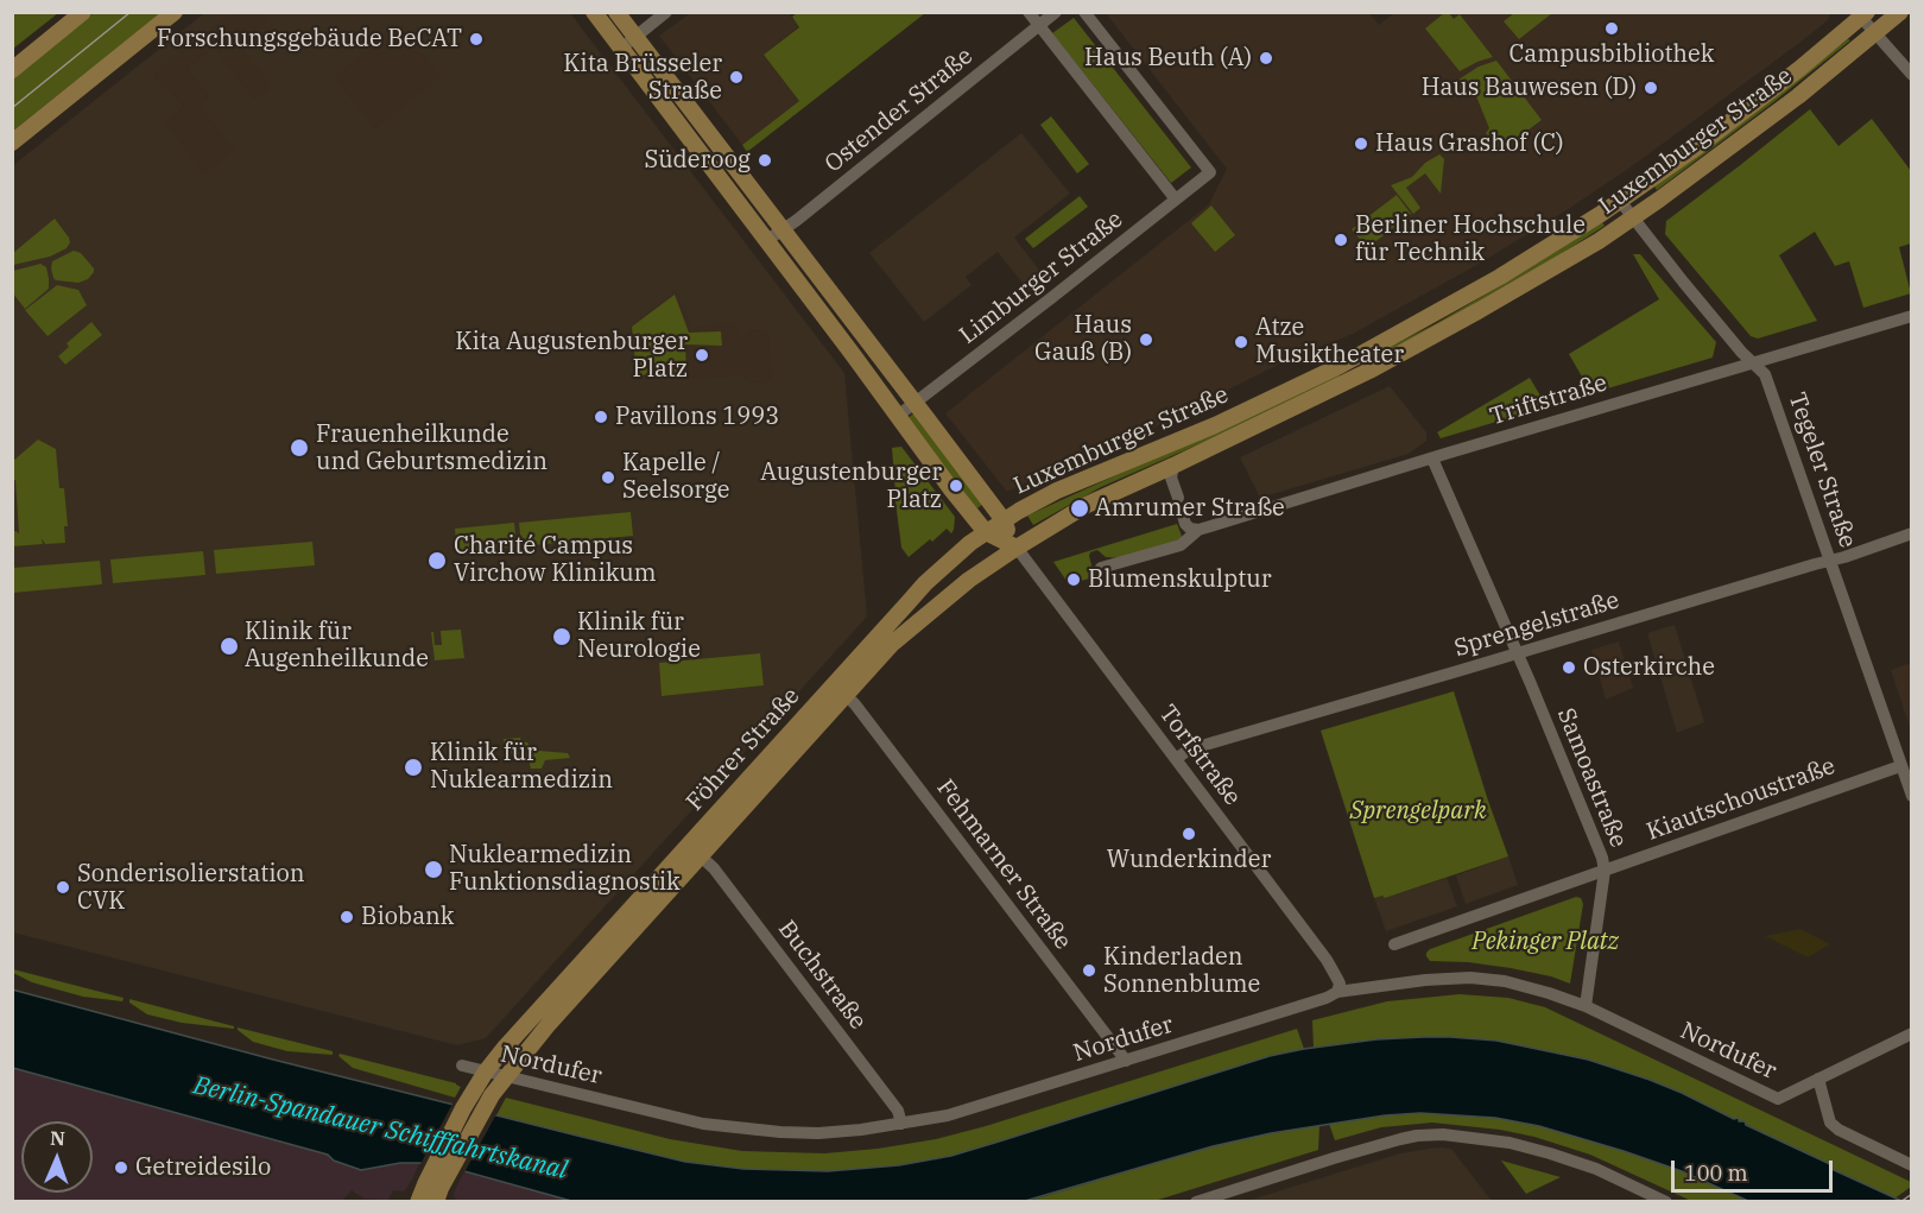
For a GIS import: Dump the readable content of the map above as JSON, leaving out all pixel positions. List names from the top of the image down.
{
  "streets": {
    "main road": ["Luxemburger Straße", "Föhrer Straße"],
    "street": [
      "Ostender Straße",
      "Limburger Straße",
      "Triftstraße",
      "Tegeler Straße",
      "Sprengelstraße",
      "Torfstraße",
      "Samoastraße",
      "Kiautschoustraße",
      "Fehmarner Straße",
      "Buchstraße",
      "Nordufer"
    ]
  },
  "crossings": [
    ["Luxemburger Straße", "Tegeler Straße"],
    ["Luxemburger Straße", "Föhrer Straße"],
    ["Luxemburger Straße", "Torfstraße"],
    ["Triftstraße", "Tegeler Straße"],
    ["Triftstraße", "Samoastraße"],
    ["Tegeler Straße", "Sprengelstraße"],
    ["Tegeler Straße", "Kiautschoustraße"],
    ["Sprengelstraße", "Torfstraße"],
    ["Sprengelstraße", "Samoastraße"],
    ["Föhrer Straße", "Torfstraße"],
    ["Föhrer Straße", "Fehmarner Straße"],
    ["Föhrer Straße", "Buchstraße"],
    ["Föhrer Straße", "Nordufer"],
    ["Torfstraße", "Nordufer"],
    ["Samoastraße", "Kiautschoustraße"],
    ["Samoastraße", "Nordufer"],
    ["Fehmarner Straße", "Nordufer"],
    ["Buchstraße", "Nordufer"]
  ],
  "water": ["Berlin-Spandauer Schifffahrtskanal"],
  "parks": ["Sprengelpark", "Pekinger Platz"],
  "places": [
    "Campusbibliothek",
    "Forschungsgebäude BeCAT",
    "Haus Beuth (A)",
    "Kita Brüsseler Straße",
    "Haus Bauwesen (D)",
    "Haus Grashof (C)",
    "Süderoog",
    "Berliner Hochschule für Technik",
    "Haus Gauß (B)",
    "Atze Musiktheater",
    "Kita Augustenburger Platz",
    "Pavillons 1993",
    "Frauenheilkunde und Geburtsmedizin",
    "Kapelle / Seelsorge",
    "Augustenburger Platz",
    "Amrumer Straße",
    "Charité Campus Virchow Klinikum",
    "Blumenskulptur",
    "Klinik für Neurologie",
    "Klinik für Augenheilkunde",
    "Osterkirche",
    "Klinik für Nuklearmedizin",
    "Wunderkinder",
    "Nuklearmedizin Funktionsdiagnostik",
    "Sonderisolierstation CVK",
    "Biobank",
    "Kinderladen Sonnenblume",
    "Getreidesilo"
  ],
  "scale_bar": "100 m",
  "north": "top"
}
